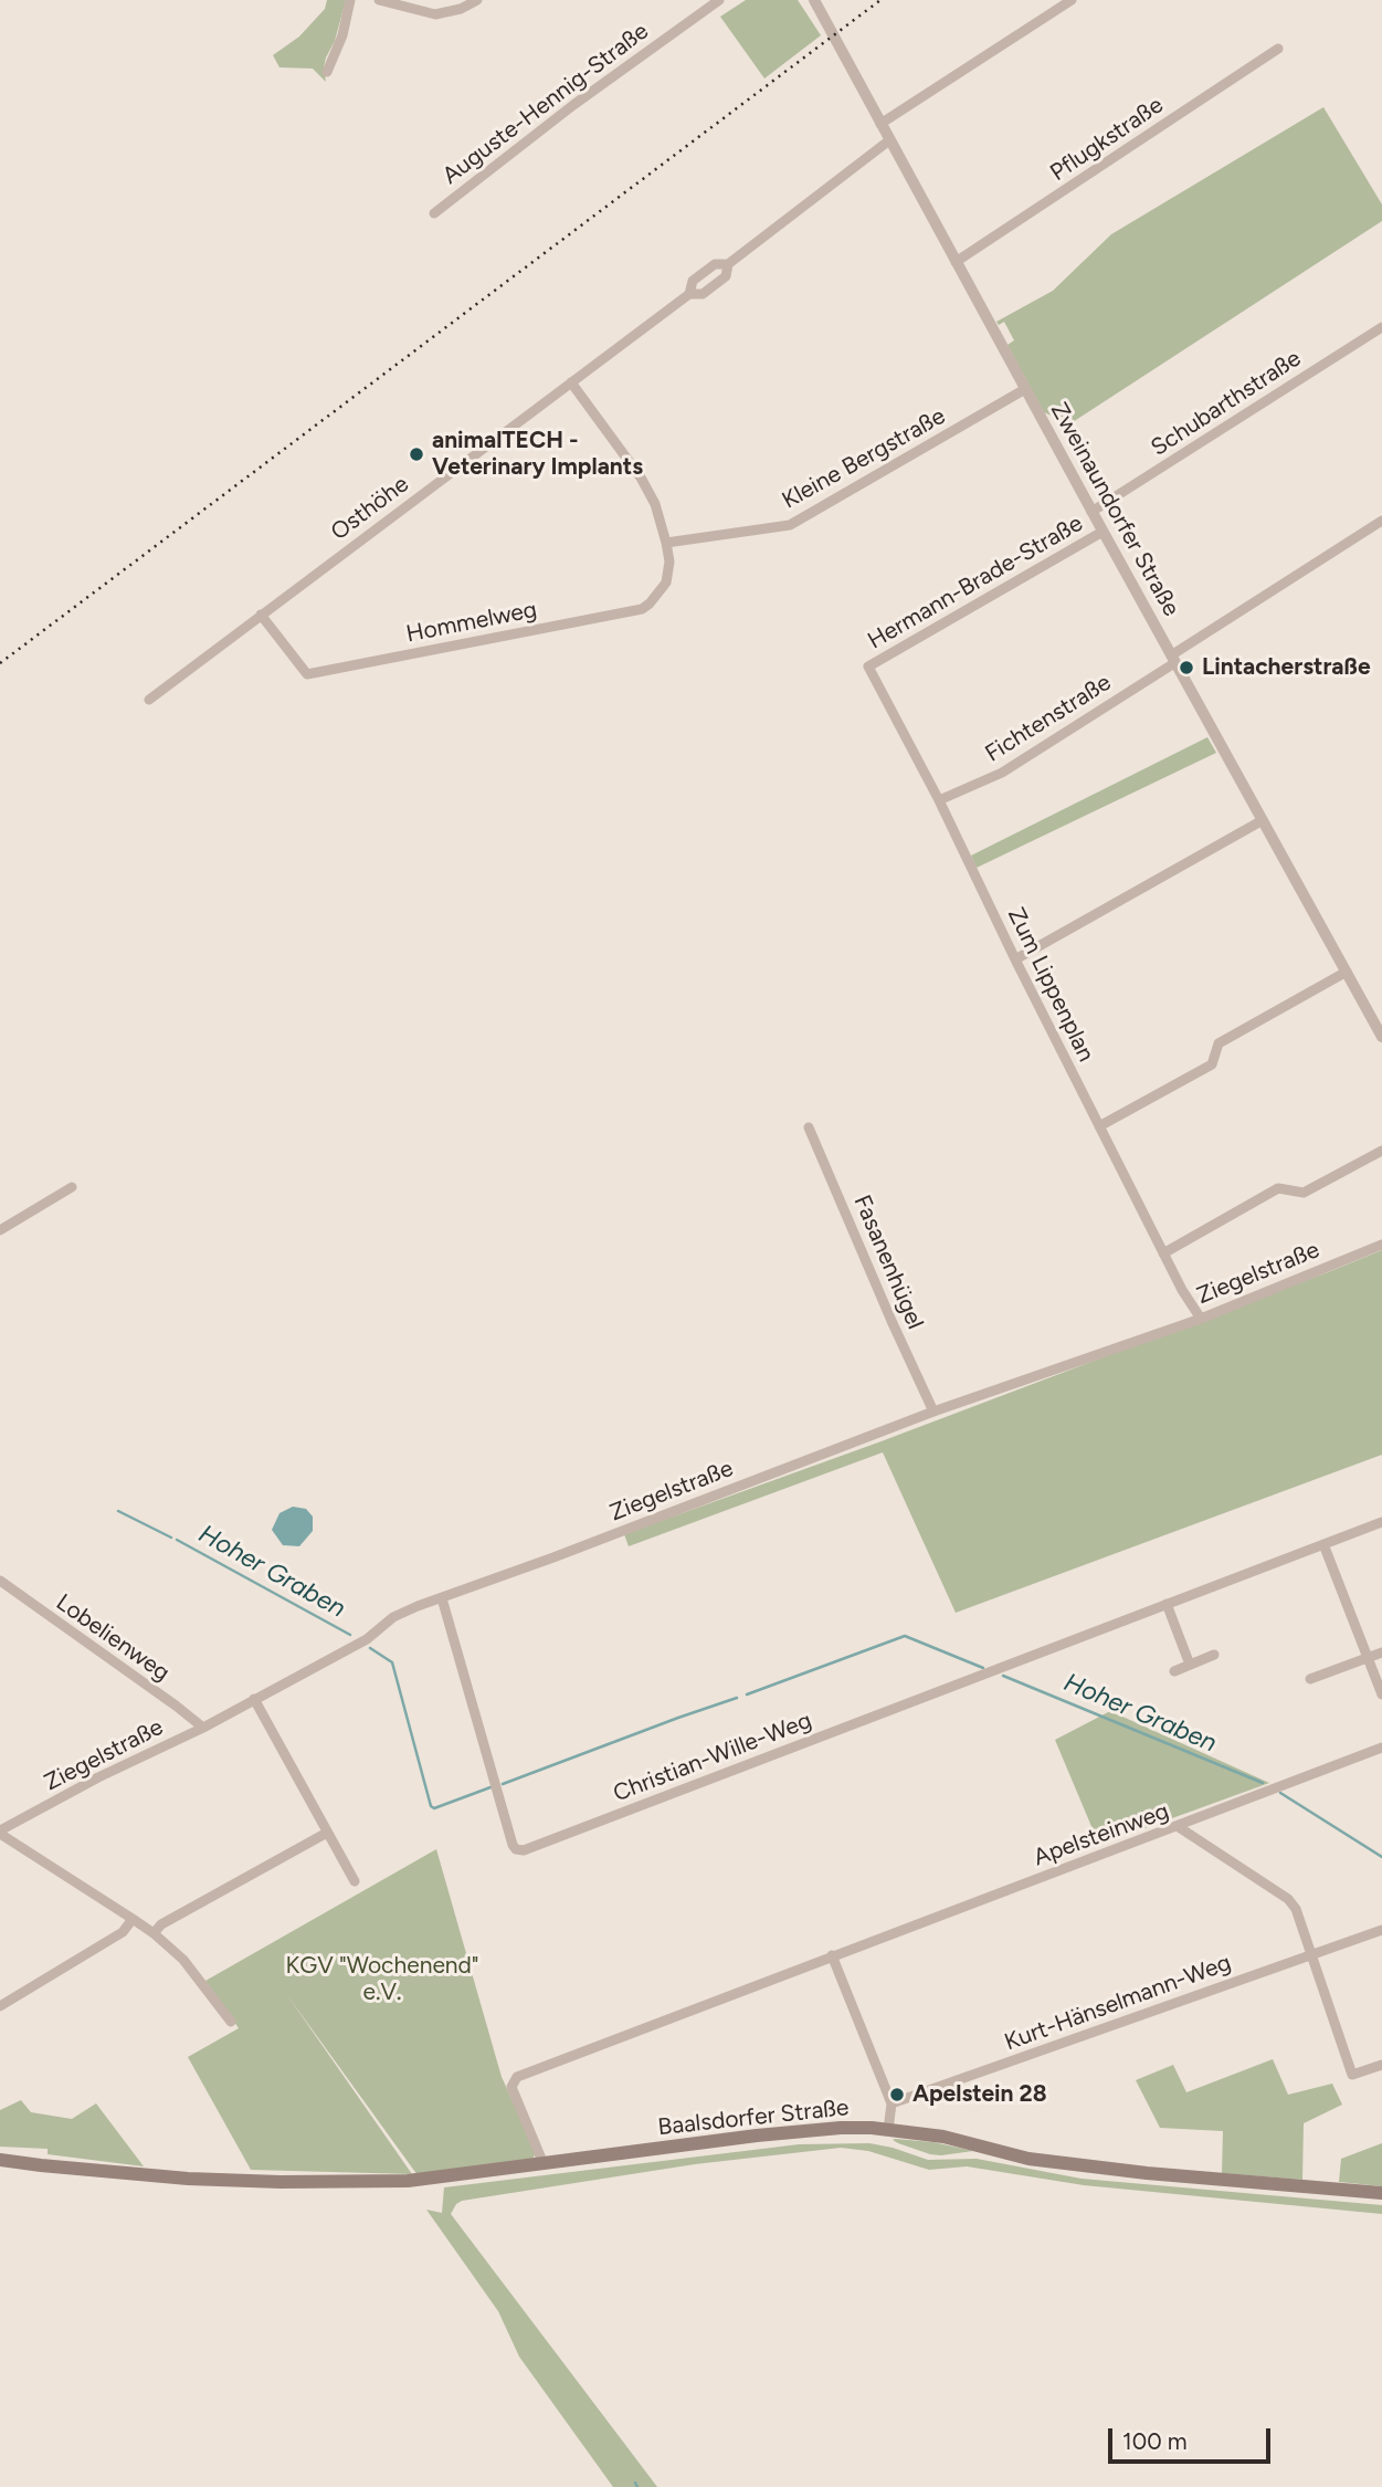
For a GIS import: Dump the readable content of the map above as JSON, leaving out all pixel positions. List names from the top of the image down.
{
  "streets": {
    "main road": ["Baalsdorfer Straße"],
    "street": [
      "Auguste-Hennig-Straße",
      "Pflugkstraße",
      "Schubarthstraße",
      "Kleine Bergstraße",
      "Osthöhe",
      "Zweinaundorfer Straße",
      "Hermann-Brade-Straße",
      "Hommelweg",
      "Fichtenstraße",
      "Zum Lippenplan",
      "Fasanenhügel",
      "Ziegelstraße",
      "Lobelienweg",
      "Christian-Wille-Weg",
      "Apelsteinweg",
      "Kurt-Hänselmann-Weg"
    ]
  },
  "crossings": [
    ["Pflugkstraße", "Zweinaundorfer Straße"],
    ["Schubarthstraße", "Zweinaundorfer Straße"],
    ["Kleine Bergstraße", "Zweinaundorfer Straße"],
    ["Kleine Bergstraße", "Hommelweg"],
    ["Osthöhe", "Zweinaundorfer Straße"],
    ["Osthöhe", "Hommelweg"],
    ["Zweinaundorfer Straße", "Hermann-Brade-Straße"],
    ["Zweinaundorfer Straße", "Fichtenstraße"],
    ["Hermann-Brade-Straße", "Zum Lippenplan"],
    ["Fichtenstraße", "Zum Lippenplan"],
    ["Zum Lippenplan", "Ziegelstraße"],
    ["Fasanenhügel", "Ziegelstraße"],
    ["Ziegelstraße", "Lobelienweg"],
    ["Ziegelstraße", "Christian-Wille-Weg"],
    ["Apelsteinweg", "Baalsdorfer Straße"]
  ],
  "water": ["Hoher Graben"],
  "parks": ["KGV \"Wochenend\" e.V."],
  "places": ["animalTECH - Veterinary Implants", "Lintacherstraße", "Apelstein 28"],
  "scale_bar": "100 m"
}
